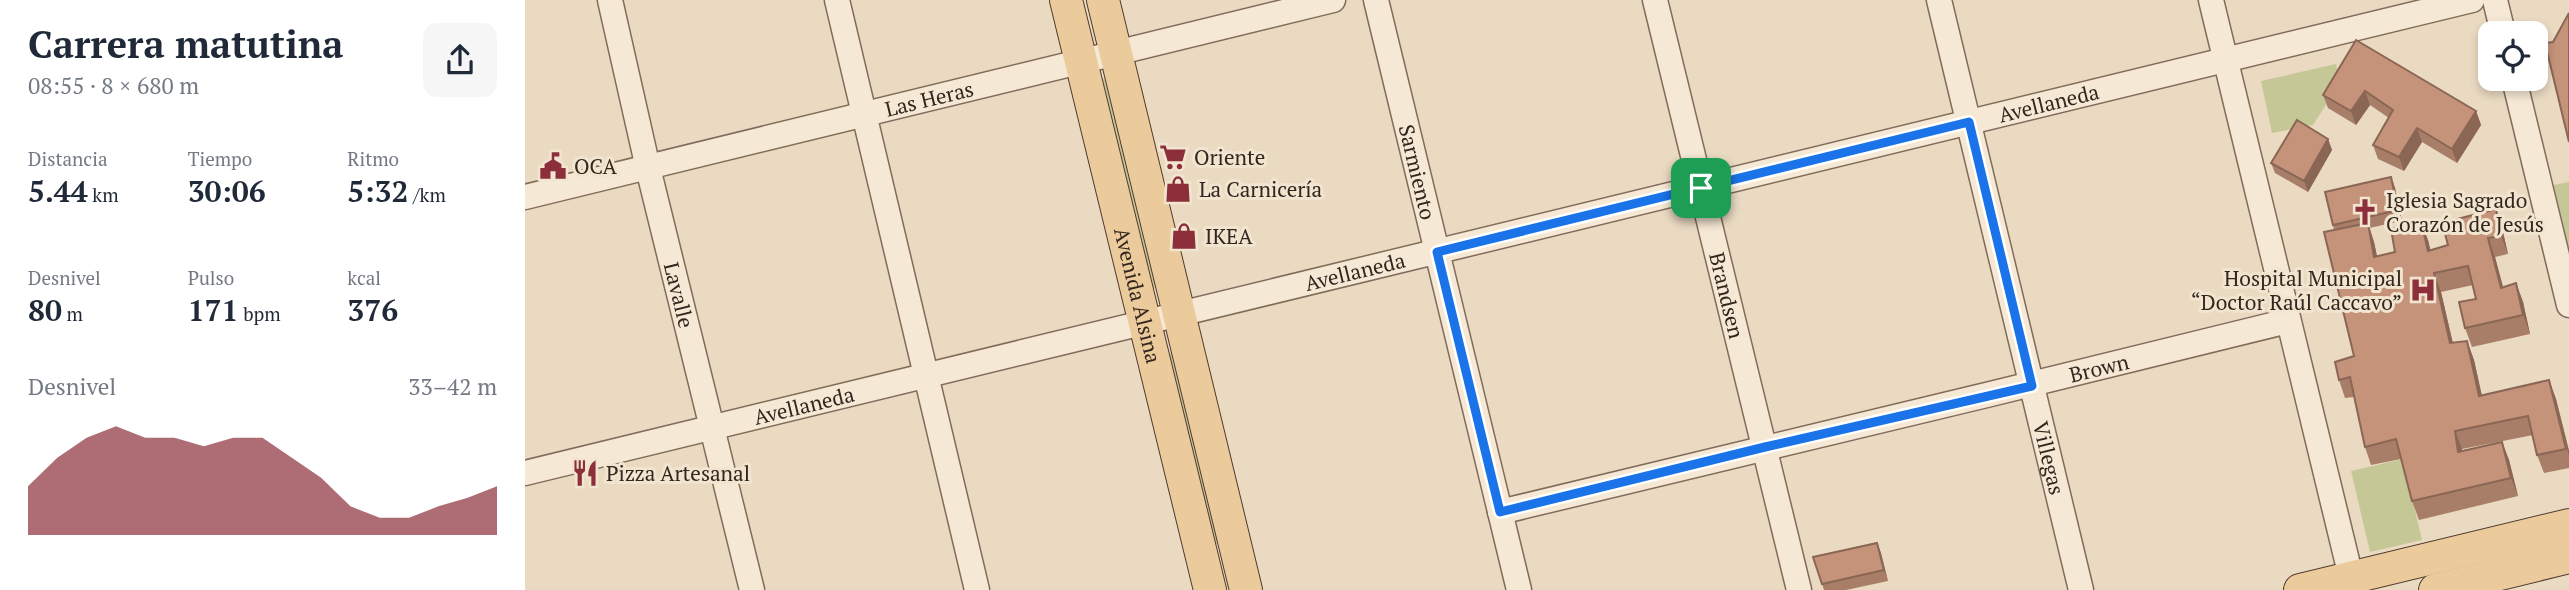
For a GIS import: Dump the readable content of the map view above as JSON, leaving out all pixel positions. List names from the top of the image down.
{
  "streets": {
    "main road": ["Avenida Alsina"],
    "street": [
      "Las Heras",
      "Avellaneda",
      "Sarmiento",
      "Lavalle",
      "Brandsen",
      "Brown",
      "Villegas"
    ]
  },
  "crossings": [
    ["Las Heras", "Lavalle"],
    ["Las Heras", "Avenida Alsina"],
    ["Avellaneda", "Sarmiento"],
    ["Avellaneda", "Lavalle"],
    ["Avellaneda", "Avenida Alsina"],
    ["Avellaneda", "Brandsen"],
    ["Avellaneda", "Villegas"],
    ["Sarmiento", "Brown"],
    ["Brandsen", "Brown"],
    ["Brown", "Villegas"]
  ],
  "places": {
    "supermarket": ["Oriente"],
    "public building": ["OCA"],
    "shop": ["La Carnicería", "IKEA"],
    "church": ["Iglesia Sagrado Corazón de Jesús"],
    "hospital": ["Hospital Municipal “Doctor Raúl Caccavo”"],
    "restaurant": ["Pizza Artesanal"]
  },
  "page": {
    "heading": ["Carrera matutina", "08:55 · 8 × 680 m"],
    "stats": [
      ["Distancia", "5.44 km"],
      ["Tiempo", "30:06"],
      ["Ritmo", "5:32 /km"],
      ["Desnivel", "80 m"],
      ["Pulso", "171 bpm"],
      ["kcal", "376"]
    ],
    "chart": ["Desnivel", "33–42 m"]
  }
}
